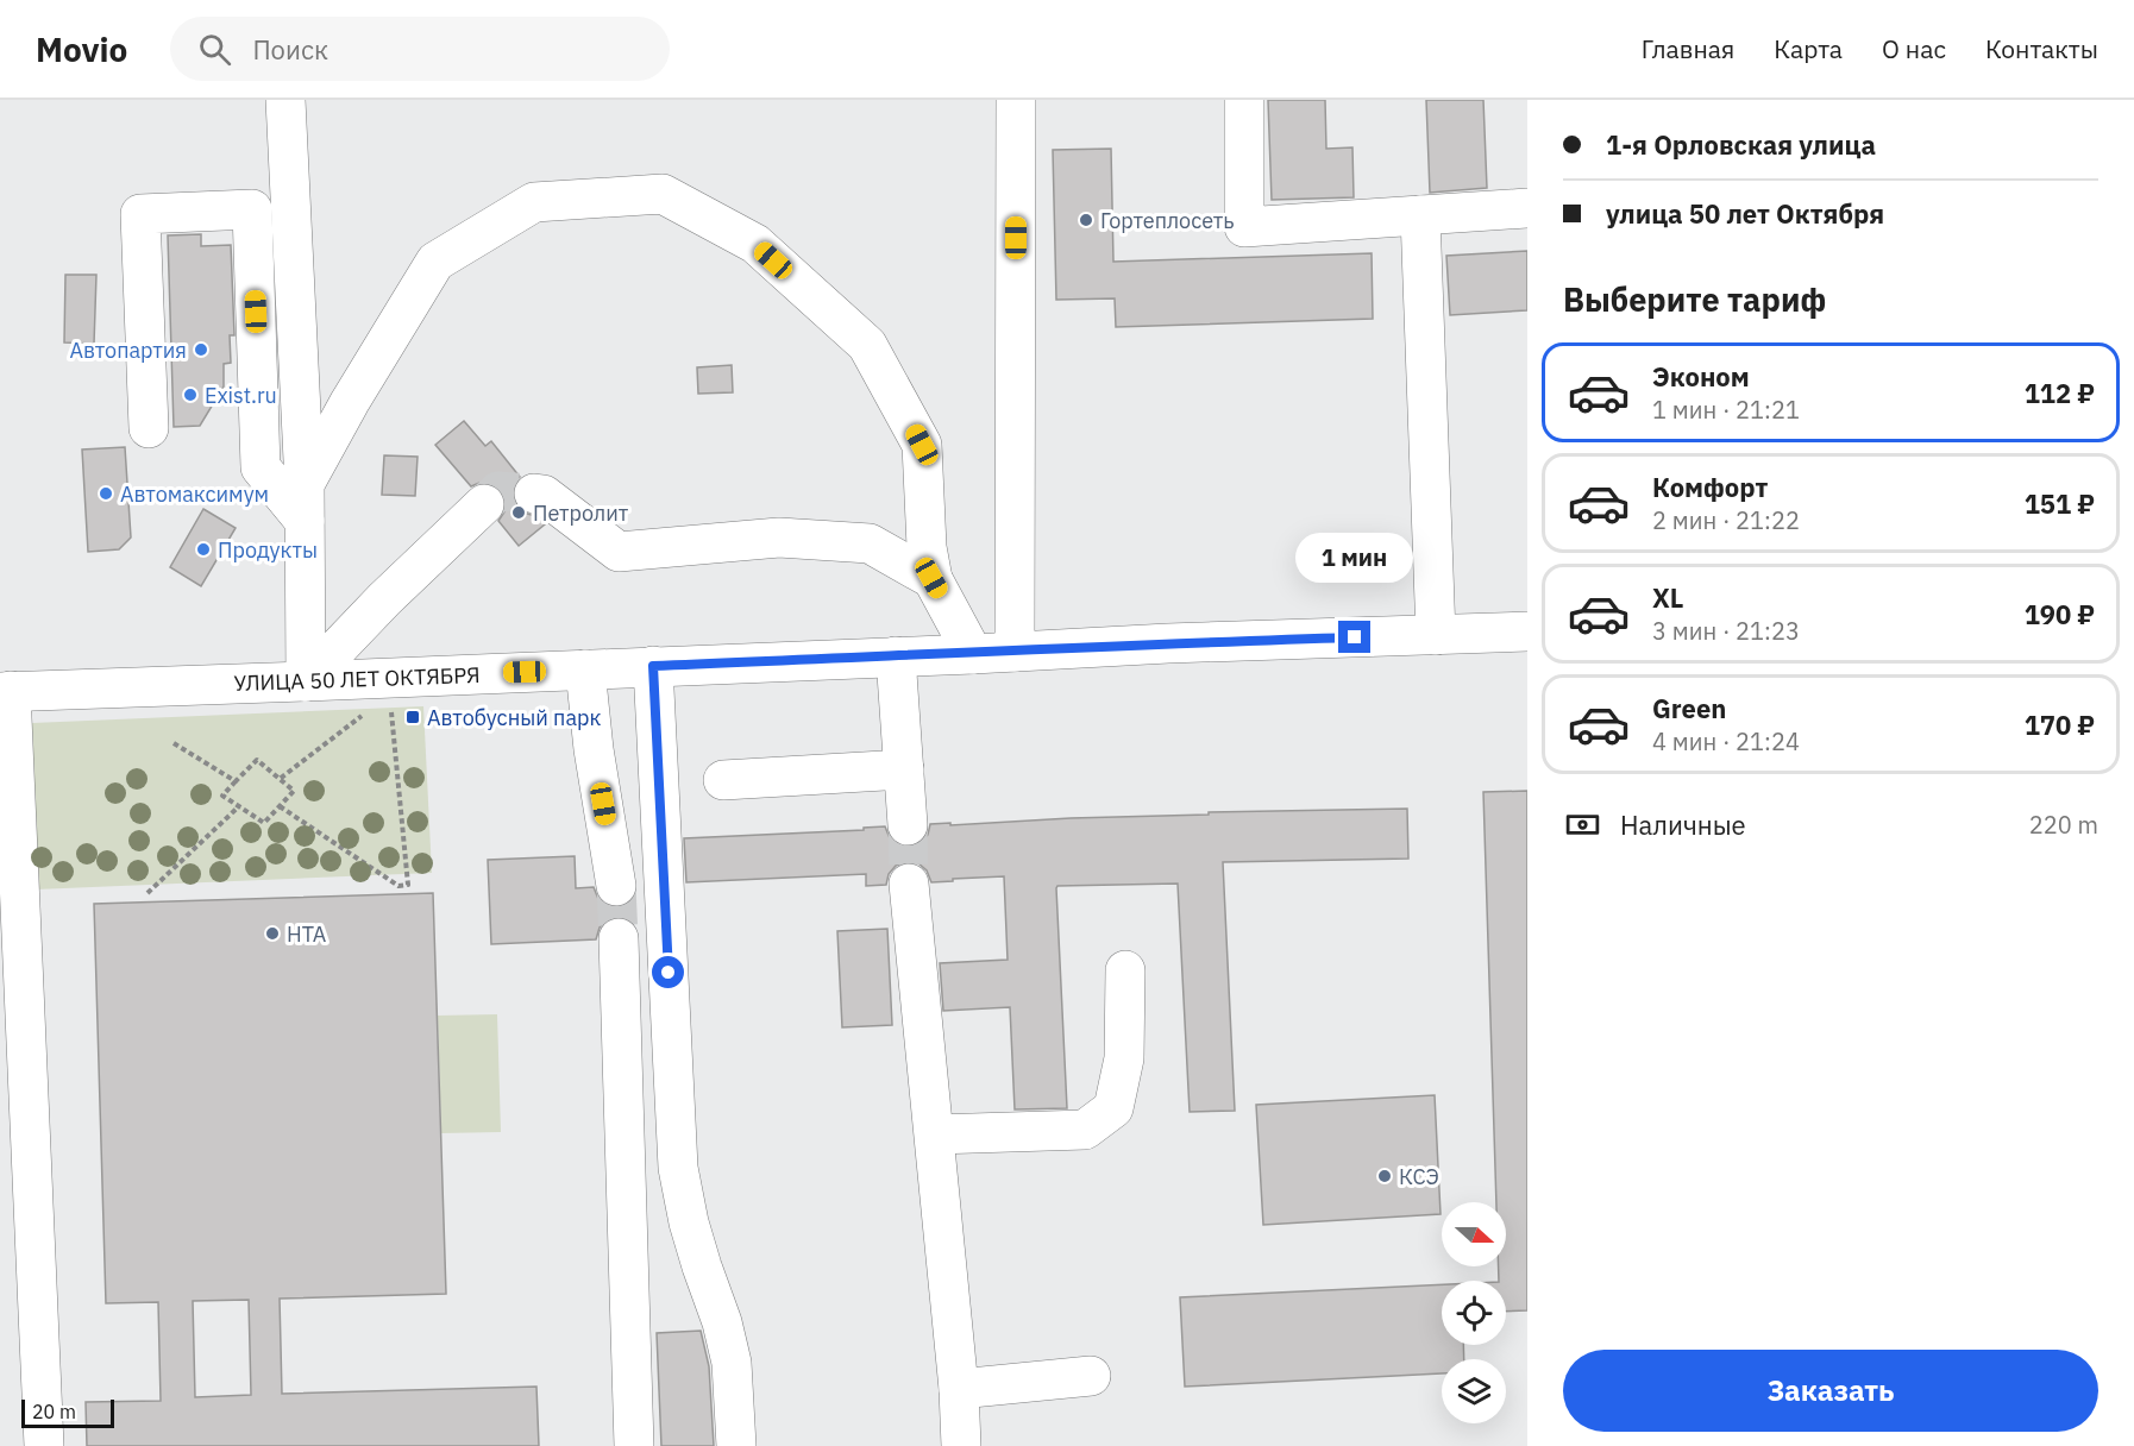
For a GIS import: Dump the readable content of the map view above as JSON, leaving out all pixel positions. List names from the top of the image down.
{
  "streets": {
    "main road": ["УЛИЦА 50 ЛЕТ ОКТЯБРЯ"]
  },
  "places": {
    "other": [
      "Гортеплосеть",
      "Автопартия",
      "Exist.ru",
      "Автомаксимум",
      "Петролит",
      "Продукты",
      "НТА",
      "КСЭ"
    ],
    "transit": ["Автобусный парк"]
  },
  "scale_bar": "20 m",
  "north": "right",
  "page": {
    "header": "Movio",
    "search": "Поиск",
    "nav": [
      "Главная",
      "Карта",
      "О нас",
      "Контакты"
    ],
    "banner": ["1-я Орловская улица", "улица 50 лет Октября"],
    "heading": "Выберите тариф",
    "list": [
      {
        "name": "Эконом",
        "note": "1 мин · 21:21",
        "value": "112 ₽"
      },
      {
        "name": "Комфорт",
        "note": "2 мин · 21:22",
        "value": "151 ₽"
      },
      {
        "name": "XL",
        "note": "3 мин · 21:23",
        "value": "190 ₽"
      },
      {
        "name": "Green",
        "note": "4 мин · 21:24",
        "value": "170 ₽"
      }
    ],
    "bubble": "1 мин",
    "pay": ["Наличные", "220 m"],
    "buttons": "Заказать",
    "scale": "20 m"
  }
}
